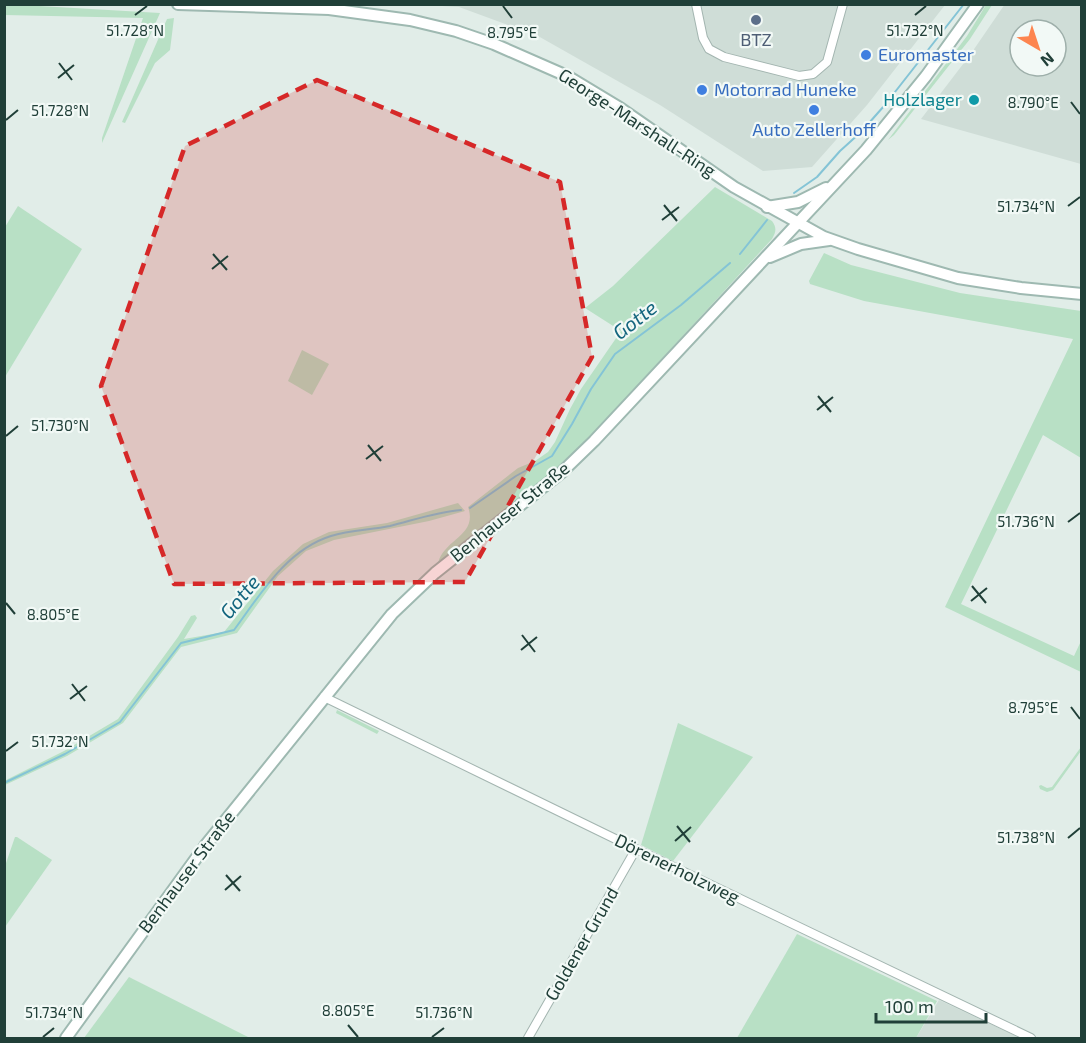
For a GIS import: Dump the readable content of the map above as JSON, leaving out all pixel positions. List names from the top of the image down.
{
  "streets": {
    "main road": ["George-Marshall-Ring", "Benhauser Straße"],
    "street": ["Dörenerholzweg", "Goldener Grund"]
  },
  "crossings": [
    ["George-Marshall-Ring", "Benhauser Straße"],
    ["Benhauser Straße", "Dörenerholzweg"],
    ["Dörenerholzweg", "Goldener Grund"]
  ],
  "water": ["Gotte"],
  "places": [
    "BTZ",
    "Euromaster",
    "Motorrad Huneke",
    "Holzlager",
    "Auto Zellerhoff"
  ],
  "scale_bar": "100 m",
  "north": "bottom right",
  "coordinates": [
    "51.728°N",
    "51.732°N",
    "8.795°E",
    "8.790°E",
    "51.734°N",
    "51.730°N",
    "51.736°N",
    "8.805°E",
    "51.738°N"
  ]
}
